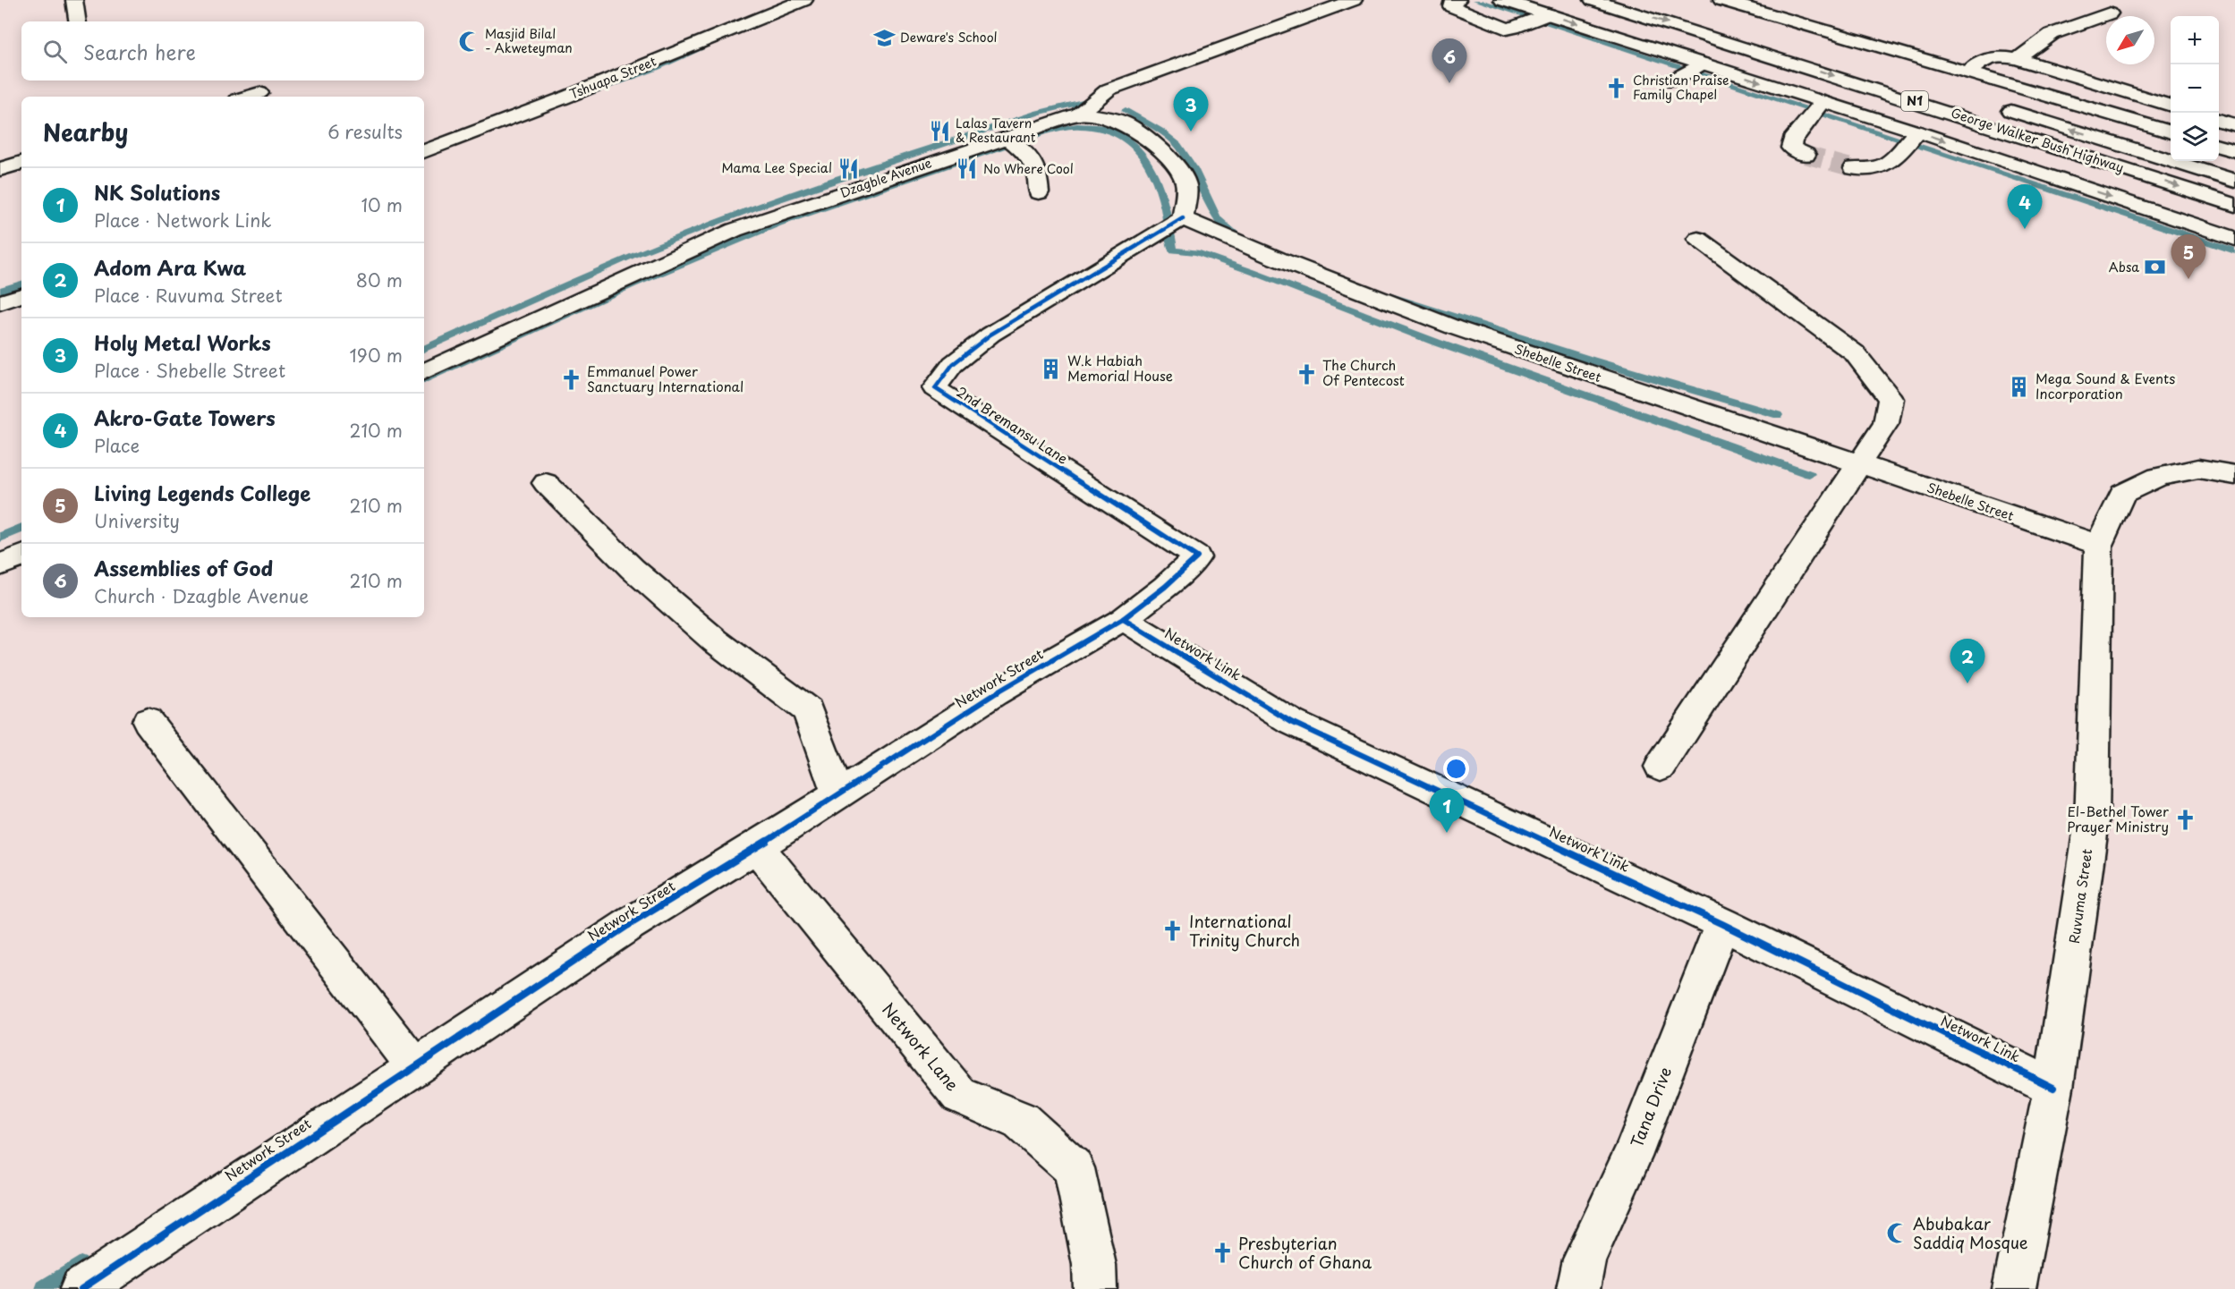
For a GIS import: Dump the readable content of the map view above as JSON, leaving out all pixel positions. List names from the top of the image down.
{
  "streets": {
    "main road": [
      "Tshuapa Street",
      "N1",
      "George Walker Bush Highway",
      "Dzagble Avenue",
      "Shebelle Street",
      "2nd Bremansu Lane",
      "Network Link",
      "Network Street",
      "Ruvuma Street",
      "Network Lane",
      "Tana Drive"
    ]
  },
  "crossings": [
    ["Shebelle Street", "2nd Bremansu Lane"],
    ["Shebelle Street", "Ruvuma Street"],
    ["2nd Bremansu Lane", "Network Street"],
    ["Network Link", "Network Street"],
    ["Network Link", "Ruvuma Street"],
    ["Network Link", "Tana Drive"],
    ["Network Street", "Network Lane"]
  ],
  "places": {
    "school or university": ["Deware's School"],
    "mosque": ["Masjid Bilal - Akweteyman", "Abubakar Saddiq Mosque"],
    "church": [
      "Christian Praise Family Chapel",
      "The Church Of Pentecost",
      "Emmanuel Power Sanctuary International",
      "El-Bethel Tower Prayer Ministry",
      "International Trinity Church",
      "Presbyterian Church of Ghana"
    ],
    "restaurant": ["Lalas Tavern & Restaurant", "Mama Lee Special", "No Where Cool"],
    "bank": ["Absa"],
    "building": ["W.k Habiah Memorial House", "Mega Sound & Events Incorporation"]
  },
  "north": "bottom left",
  "page": {
    "map_buttons": ["+", "−"],
    "search": "Search here",
    "pins": [
      "6",
      "3",
      "4",
      "5",
      "2",
      "1"
    ],
    "heading": ["Nearby", "6 results"],
    "list": [
      {
        "mark": "1",
        "name": "NK Solutions",
        "note": "Place · Network Link",
        "value": "10 m"
      },
      {
        "mark": "2",
        "name": "Adom Ara Kwa",
        "note": "Place · Ruvuma Street",
        "value": "80 m"
      },
      {
        "mark": "3",
        "name": "Holy Metal Works",
        "note": "Place · Shebelle Street",
        "value": "190 m"
      },
      {
        "mark": "4",
        "name": "Akro-Gate Towers",
        "note": "Place",
        "value": "210 m"
      },
      {
        "mark": "5",
        "name": "Living Legends College",
        "note": "University",
        "value": "210 m"
      },
      {
        "mark": "6",
        "name": "Assemblies of God",
        "note": "Church · Dzagble Avenue",
        "value": "210 m"
      }
    ]
  }
}
